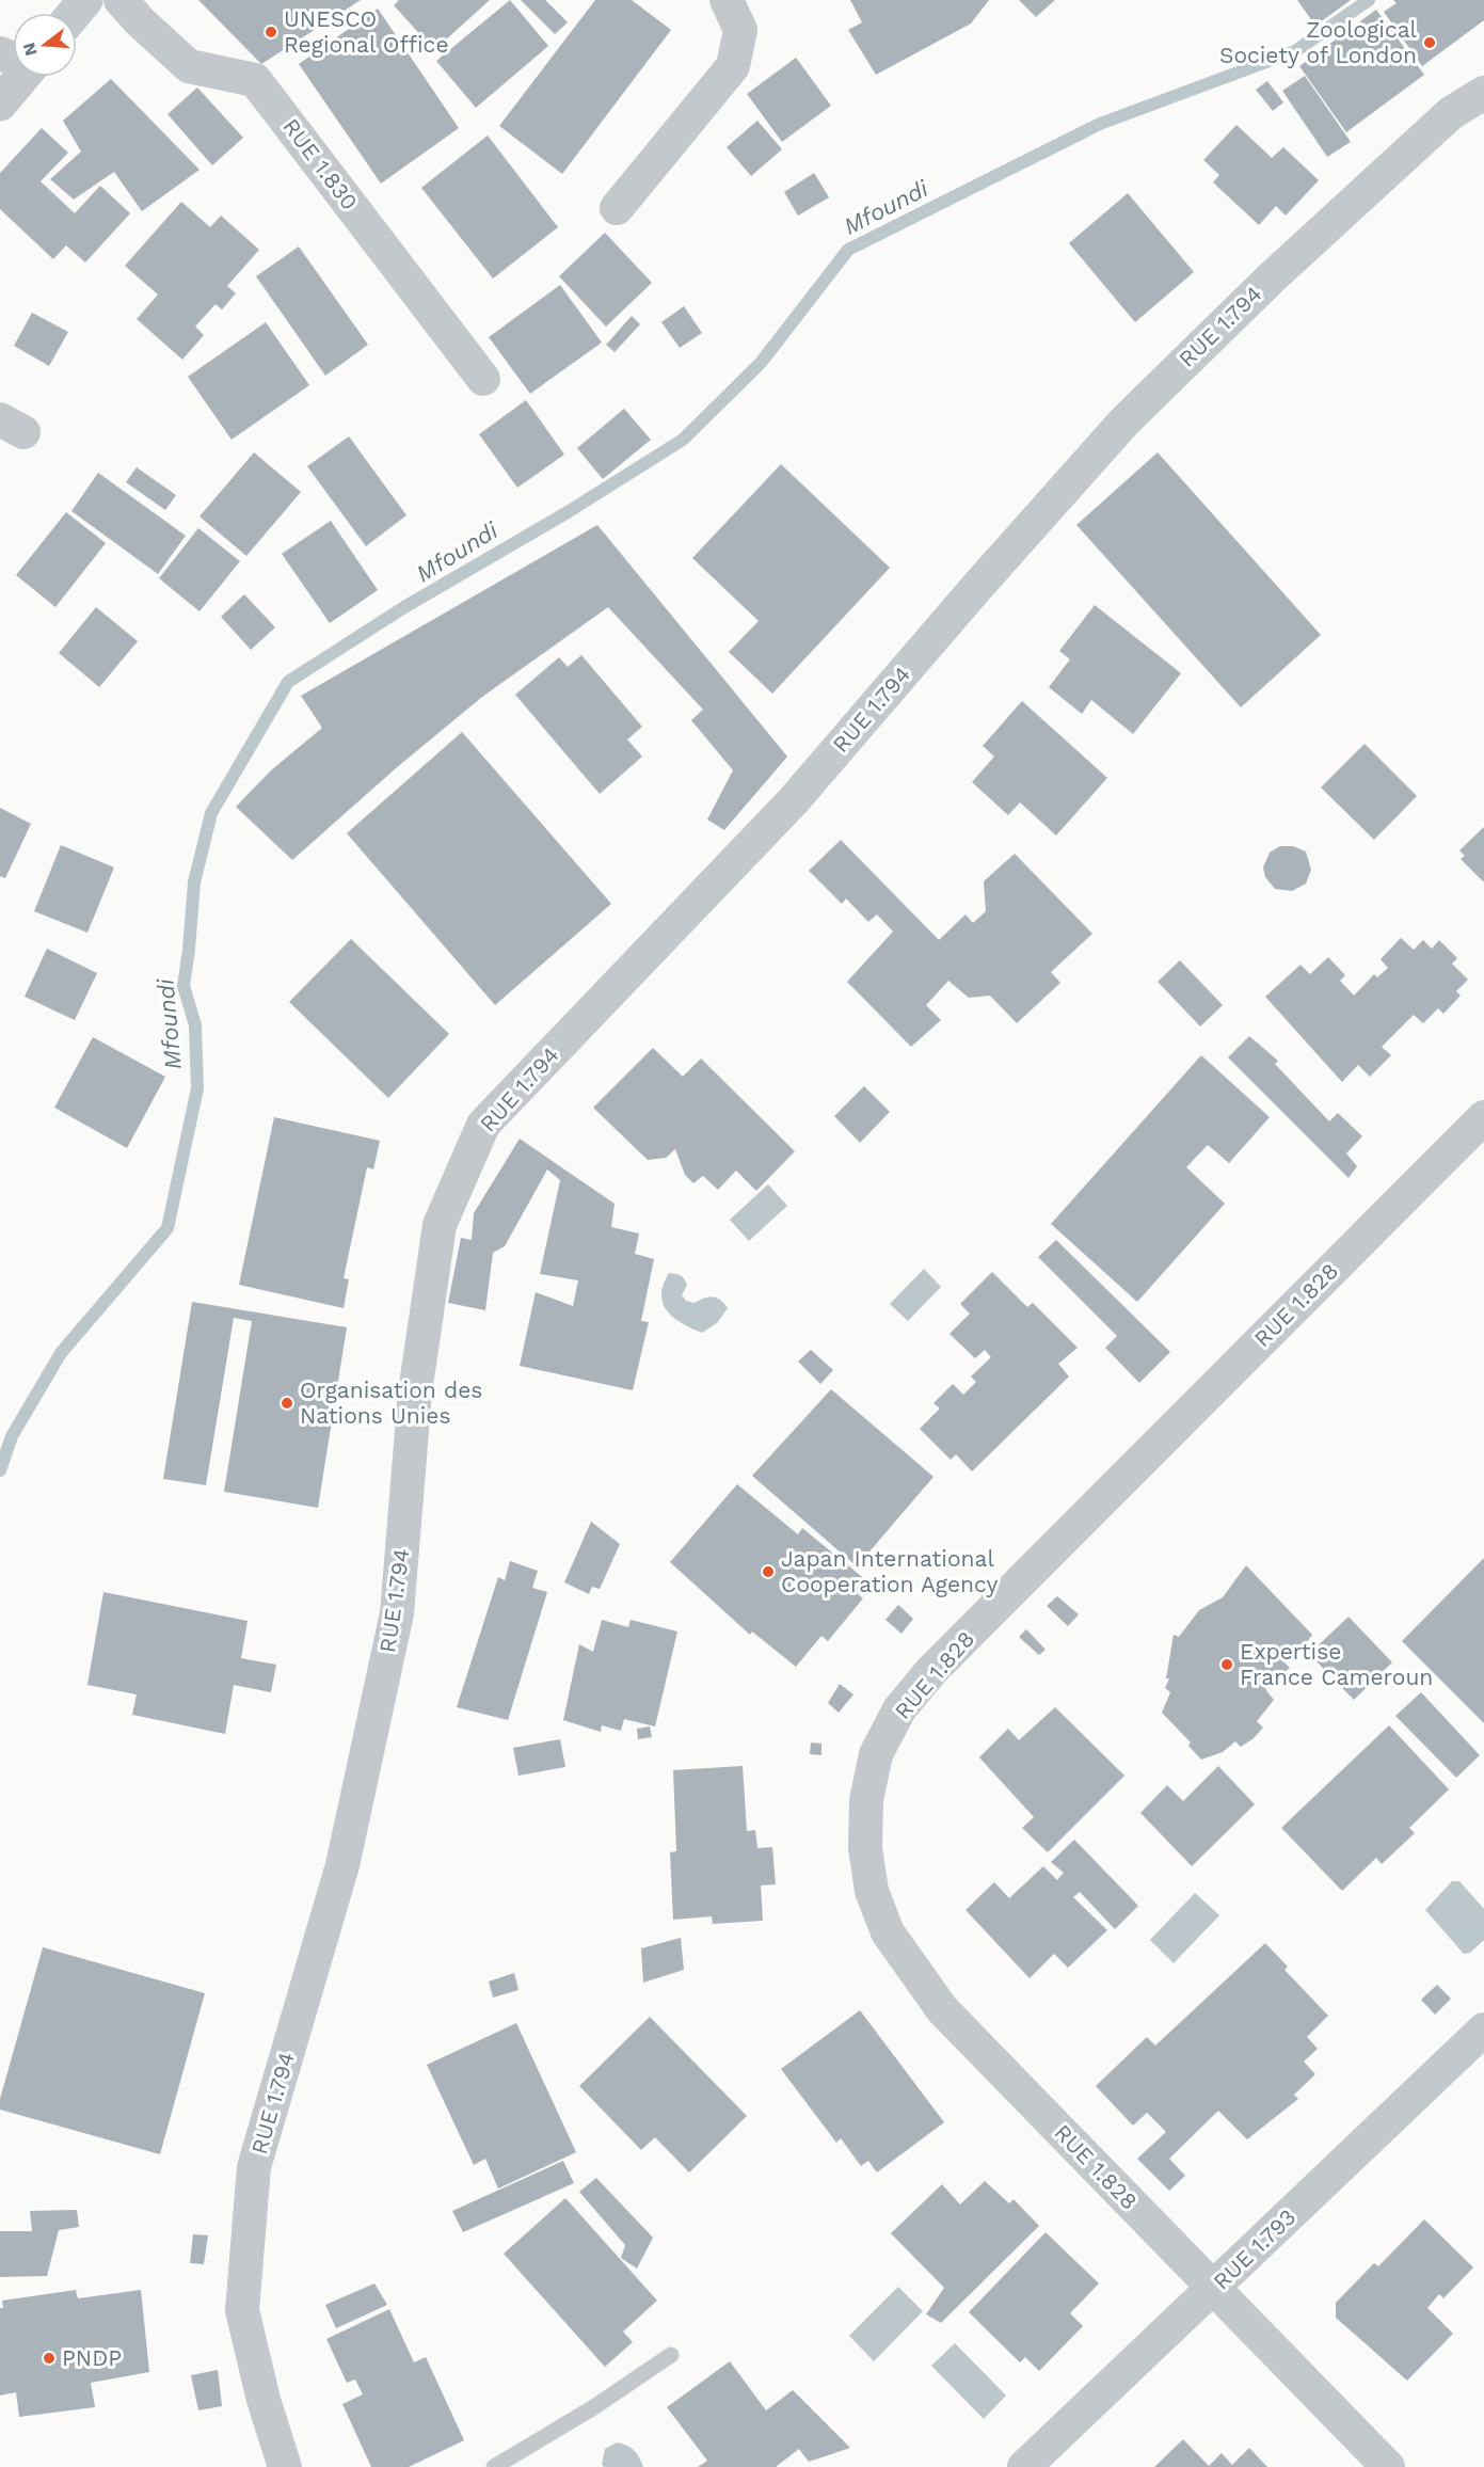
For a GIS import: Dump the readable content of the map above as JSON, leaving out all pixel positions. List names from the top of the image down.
{
  "streets": {
    "street": [
      "RUE 1.830",
      "RUE 1.794",
      "RUE 1.828",
      "RUE 1.793"
    ]
  },
  "crossings": [
    ["RUE 1.828", "RUE 1.793"]
  ],
  "water": ["Mfoundi"],
  "places": [
    "UNESCO Regional Office",
    "Zoological Society of London",
    "Organisation des Nations Unies",
    "Japan International Cooperation Agency",
    "Expertise France Cameroun",
    "PNDP"
  ],
  "north": "left"
}
